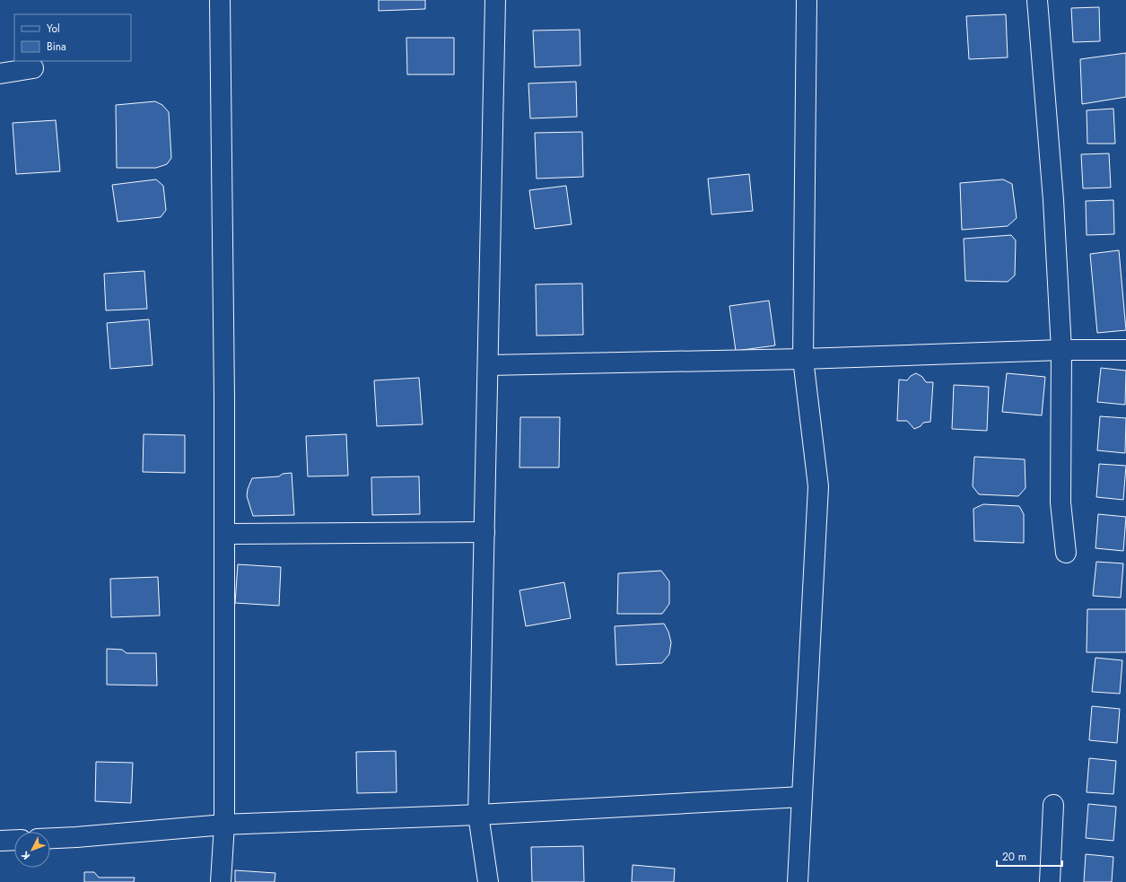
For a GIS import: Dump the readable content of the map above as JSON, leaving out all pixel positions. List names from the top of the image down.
{
  "legend": ["Yol", "Bina"],
  "scale_bar": "20 m",
  "north": "bottom left"
}
